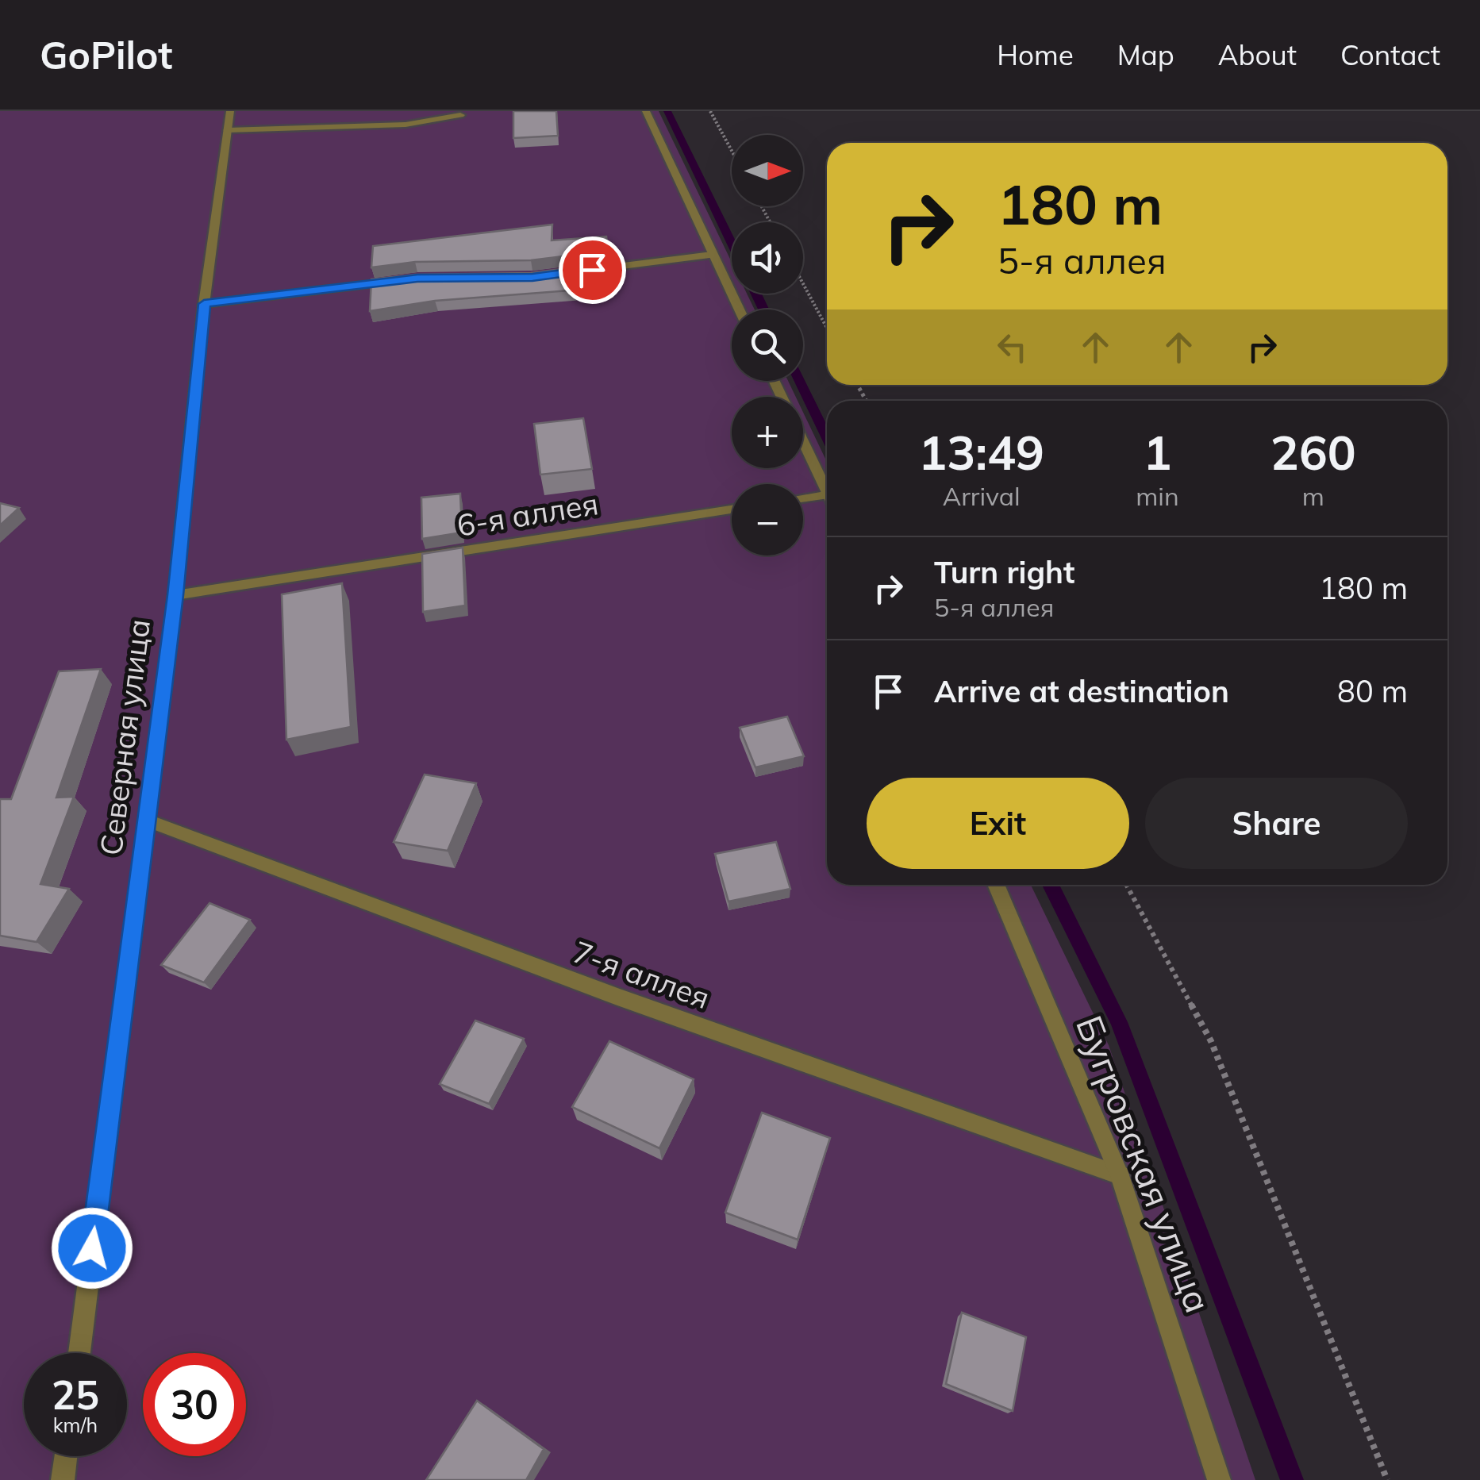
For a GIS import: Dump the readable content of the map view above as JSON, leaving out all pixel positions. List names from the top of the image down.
{
  "streets": {
    "street": [
      "6-я аллея",
      "Северная улица",
      "7-я аллея",
      "Бугровская улица"
    ]
  },
  "crossings": [
    ["6-я аллея", "Северная улица"],
    ["Северная улица", "7-я аллея"],
    ["7-я аллея", "Бугровская улица"]
  ],
  "north": "right",
  "page": {
    "header": "GoPilot",
    "nav": [
      "Home",
      "Map",
      "About",
      "Contact"
    ],
    "map_buttons": ["+", "−"],
    "turn": ["180 m", "5-я аллея"],
    "eta": [
      "13:49",
      "Arrival",
      "1",
      "min",
      "260",
      "m"
    ],
    "list": [
      {
        "name": "Turn right",
        "note": "5-я аллея",
        "value": "180 m"
      },
      {
        "name": "Arrive at destination",
        "value": "80 m"
      }
    ],
    "buttons": ["Exit", "Share"],
    "speed": "25 km/h",
    "limit": "30"
  }
}
